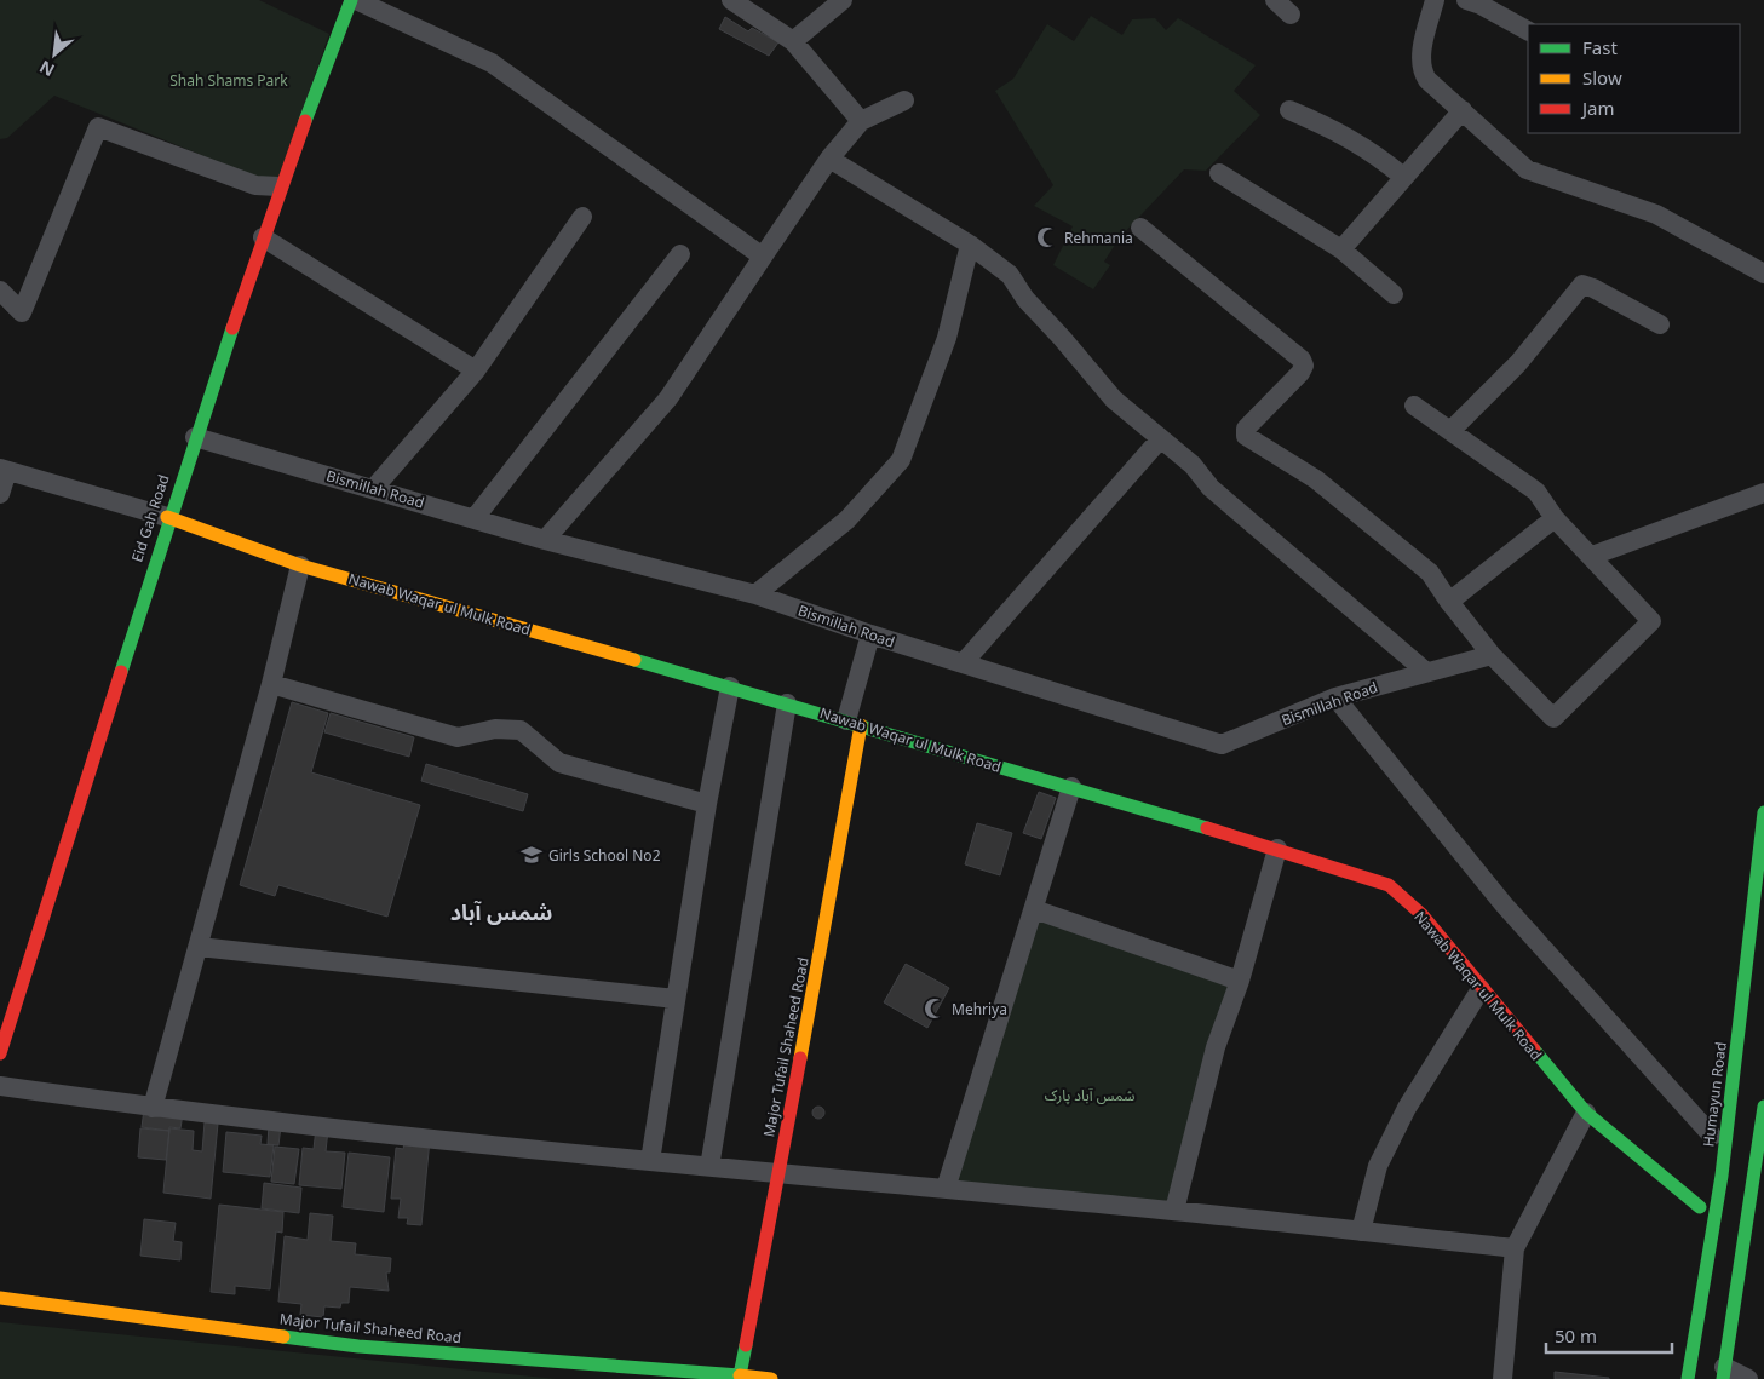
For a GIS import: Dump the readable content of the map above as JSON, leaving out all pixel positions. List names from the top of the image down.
{
  "streets": {
    "street": [
      "Bismillah Road",
      "Eid Gah Road",
      "Nawab Waqar ul Mulk Road",
      "Major Tufail Shaheed Road",
      "Humayun Road"
    ]
  },
  "crossings": [
    ["Bismillah Road", "Eid Gah Road"],
    ["Eid Gah Road", "Nawab Waqar ul Mulk Road"],
    ["Nawab Waqar ul Mulk Road", "Major Tufail Shaheed Road"]
  ],
  "districts": ["شمس آباد"],
  "parks": ["Shah Shams Park", "شمس آباد پارک"],
  "places": {
    "mosque": ["Rehmania", "Mehriya"],
    "school or university": ["Girls School No2"]
  },
  "legend": ["Fast", "Slow", "Jam"],
  "scale_bar": "50 m",
  "north": "bottom left"
}
